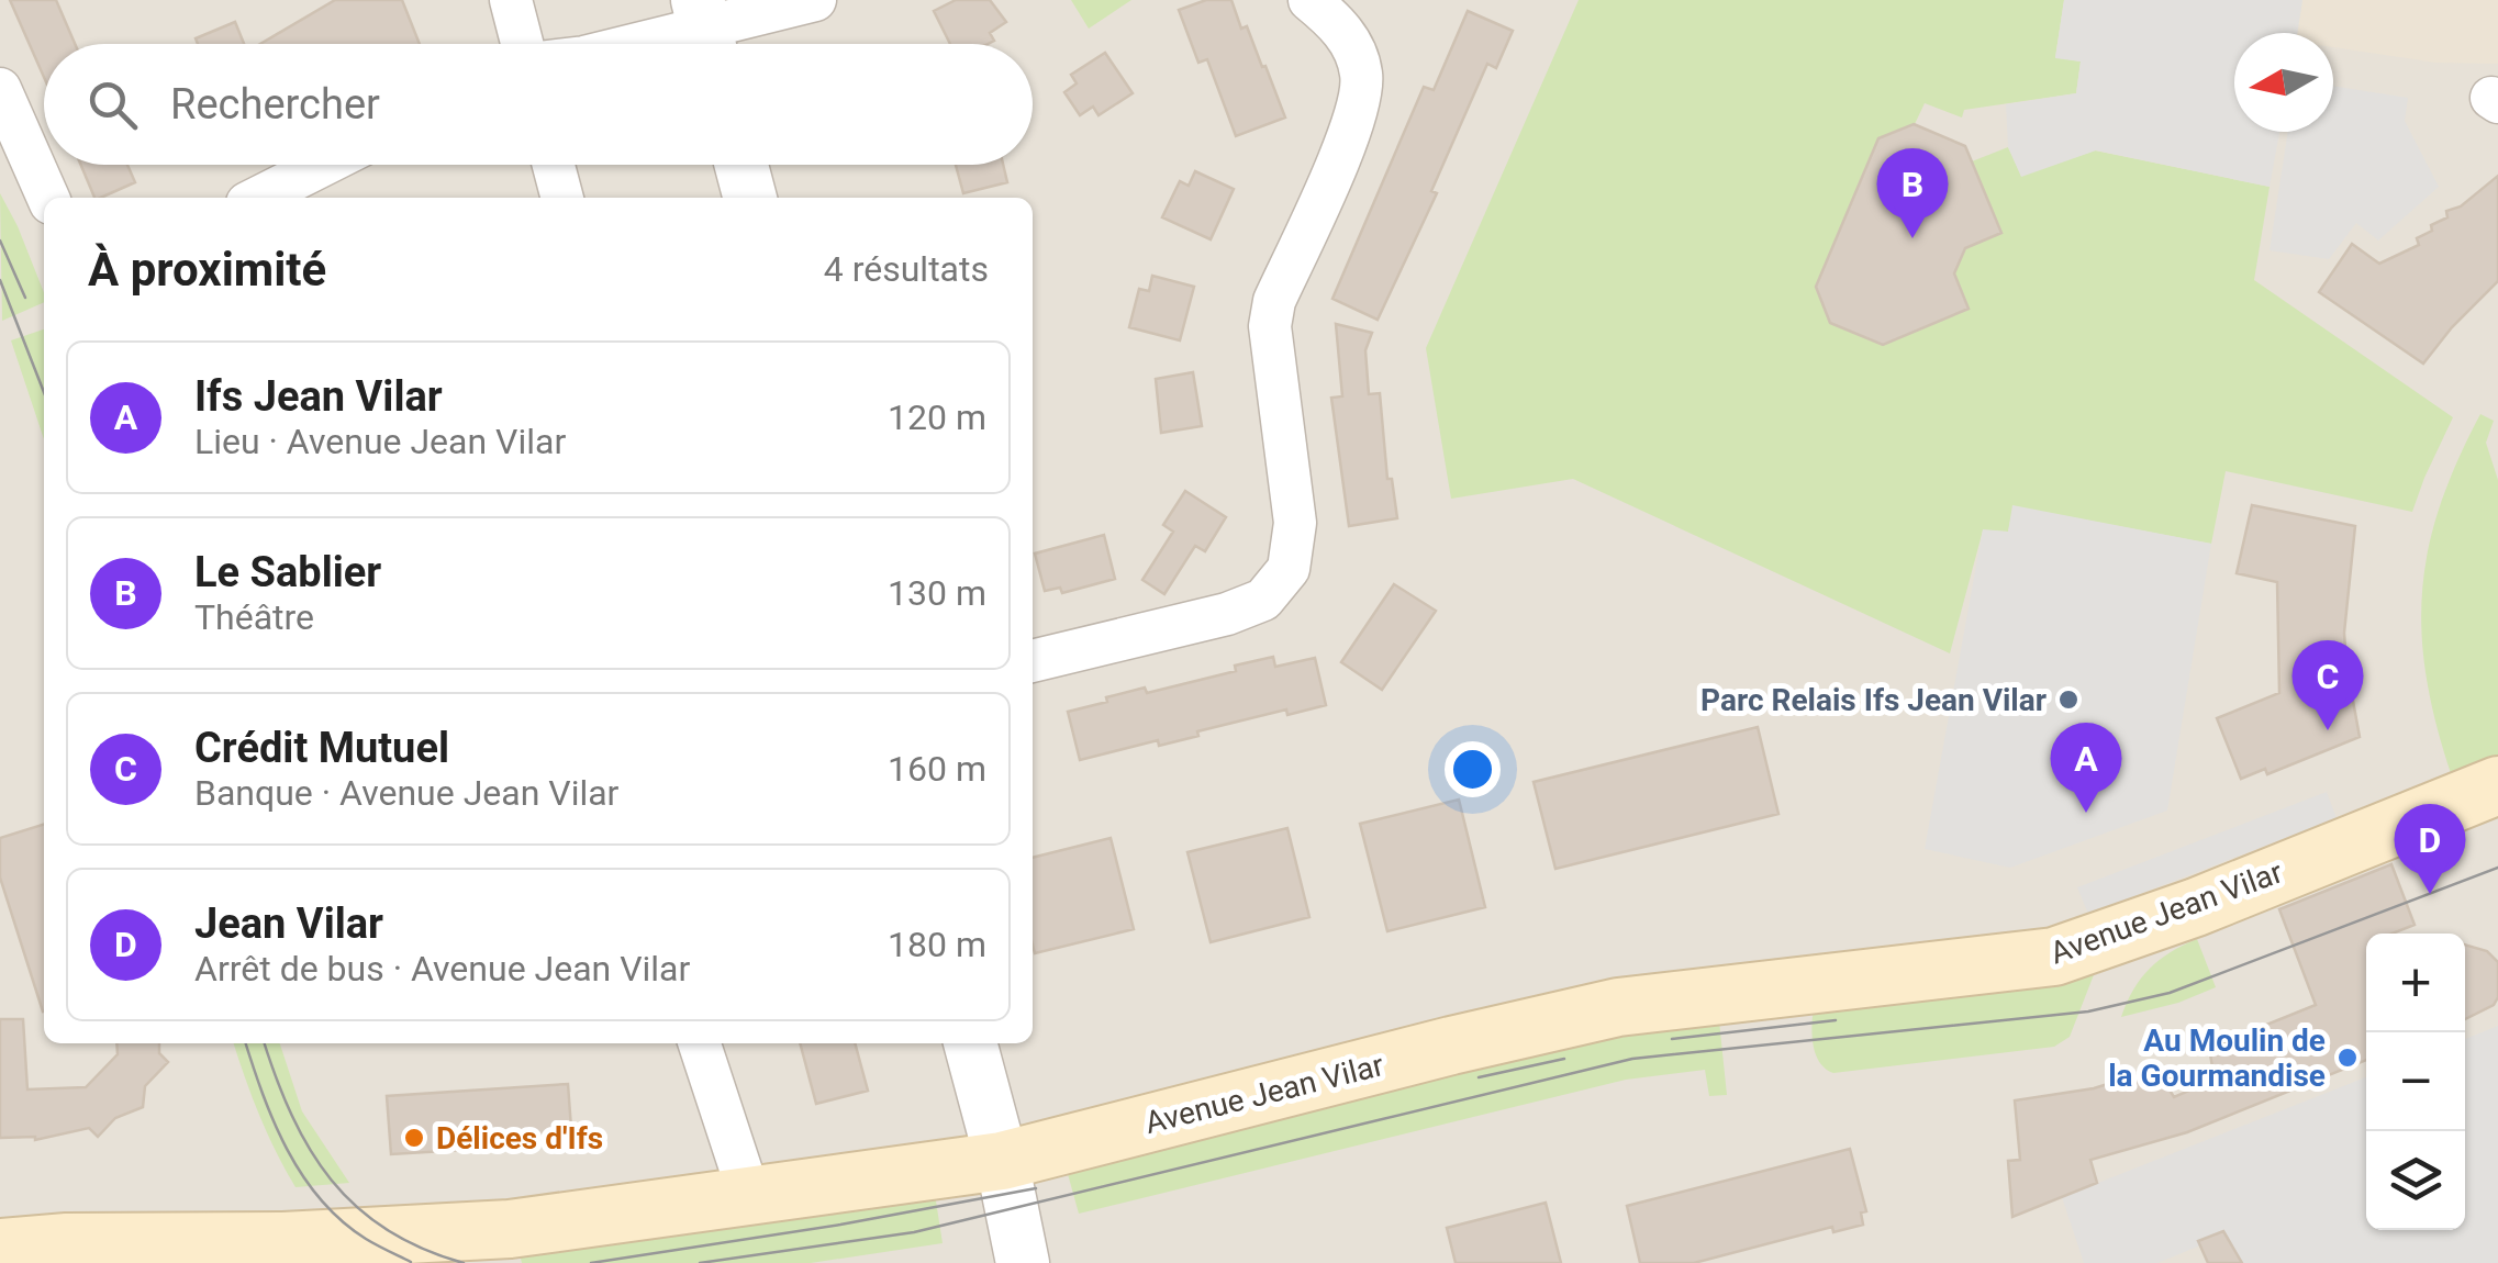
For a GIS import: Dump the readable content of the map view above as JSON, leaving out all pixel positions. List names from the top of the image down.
{
  "streets": {
    "main road": ["Avenue Jean Vilar"]
  },
  "places": ["Parc Relais Ifs Jean Vilar", "Au Moulin de la Gourmandise", "Délices d'Ifs"],
  "north": "left",
  "page": {
    "search": "Rechercher",
    "pins": [
      "B",
      "C",
      "A",
      "D"
    ],
    "heading": ["À proximité", "4 résultats"],
    "list": [
      {
        "mark": "A",
        "name": "Ifs Jean Vilar",
        "note": "Lieu · Avenue Jean Vilar",
        "value": "120 m"
      },
      {
        "mark": "B",
        "name": "Le Sablier",
        "note": "Théâtre",
        "value": "130 m"
      },
      {
        "mark": "C",
        "name": "Crédit Mutuel",
        "note": "Banque · Avenue Jean Vilar",
        "value": "160 m"
      },
      {
        "mark": "D",
        "name": "Jean Vilar",
        "note": "Arrêt de bus · Avenue Jean Vilar",
        "value": "180 m"
      }
    ],
    "map_buttons": ["+", "−"]
  }
}
